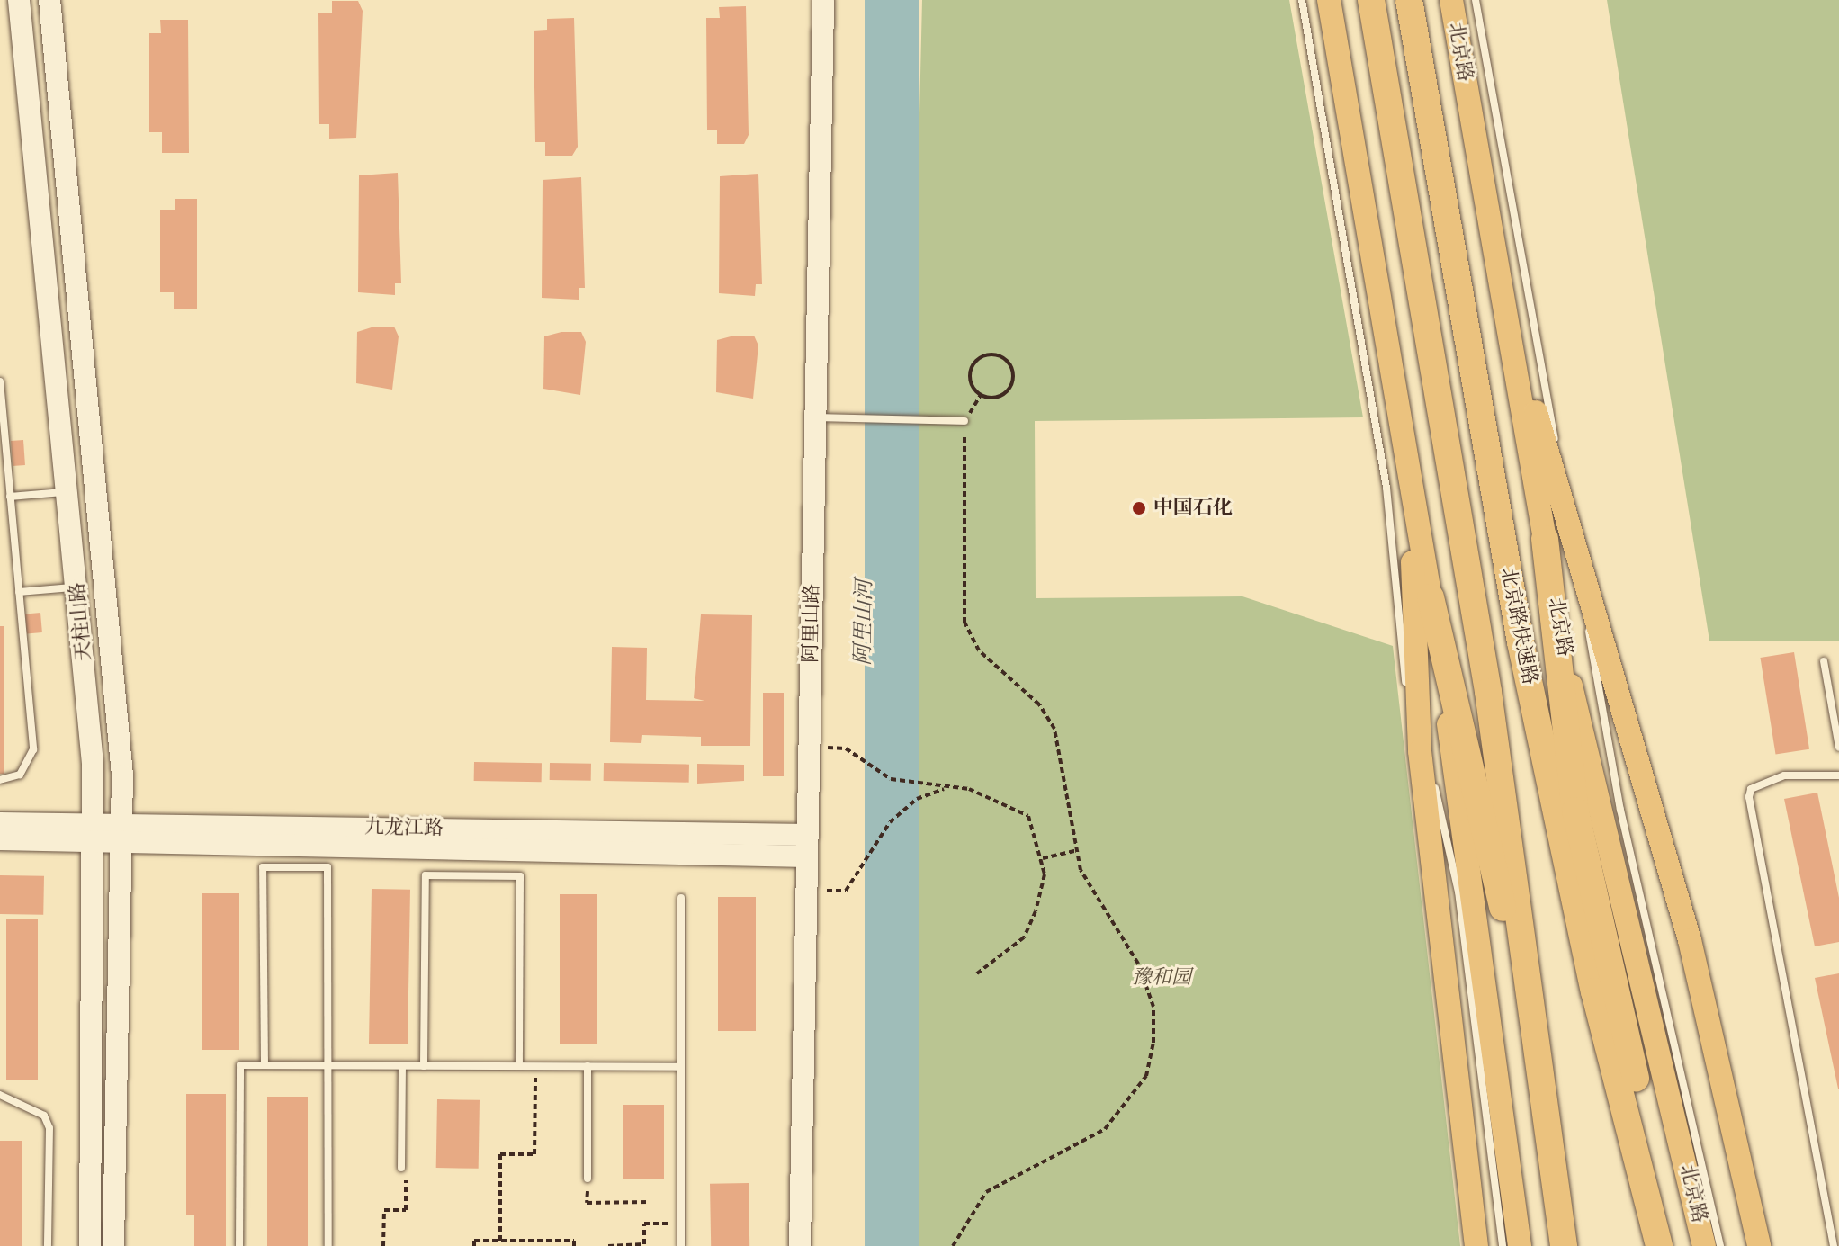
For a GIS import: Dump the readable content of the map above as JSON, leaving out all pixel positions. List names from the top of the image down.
{
  "streets": {
    "highway": ["北京路快速路"],
    "main road": ["北京路"],
    "street": ["天柱山路", "阿里山路", "九龙江路"]
  },
  "crossings": [
    ["天柱山路", "九龙江路"],
    ["阿里山路", "九龙江路"]
  ],
  "water": ["阿里山河"],
  "parks": ["豫和园"],
  "places": ["中国石化"]
}
